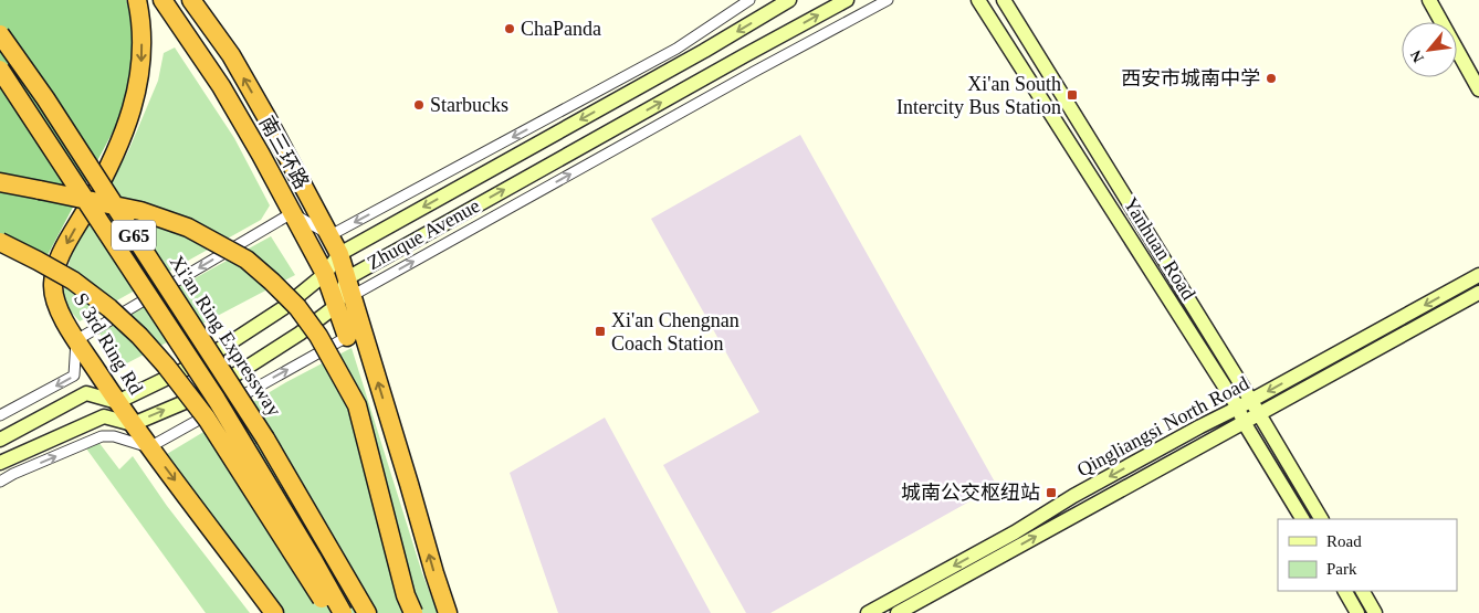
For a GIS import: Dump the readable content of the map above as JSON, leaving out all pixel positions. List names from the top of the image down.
{
  "streets": {
    "highway": [
      "南三环路",
      "G65",
      "Xi'an Ring Expressway",
      "S 3rd Ring Rd"
    ],
    "main road": ["Zhuque Avenue", "Yanhuan Road", "Qingliangsi North Road"]
  },
  "crossings": [
    ["南三环路", "Zhuque Avenue"],
    ["Zhuque Avenue", "S 3rd Ring Rd"],
    ["Yanhuan Road", "Qingliangsi North Road"]
  ],
  "places": {
    "other": ["ChaPanda", "西安市城南中学", "Starbucks"],
    "transit": ["Xi'an South Intercity Bus Station", "Xi'an Chengnan Coach Station", "城南公交枢纽站"]
  },
  "legend": ["Road", "Park"],
  "north": "bottom left"
}
